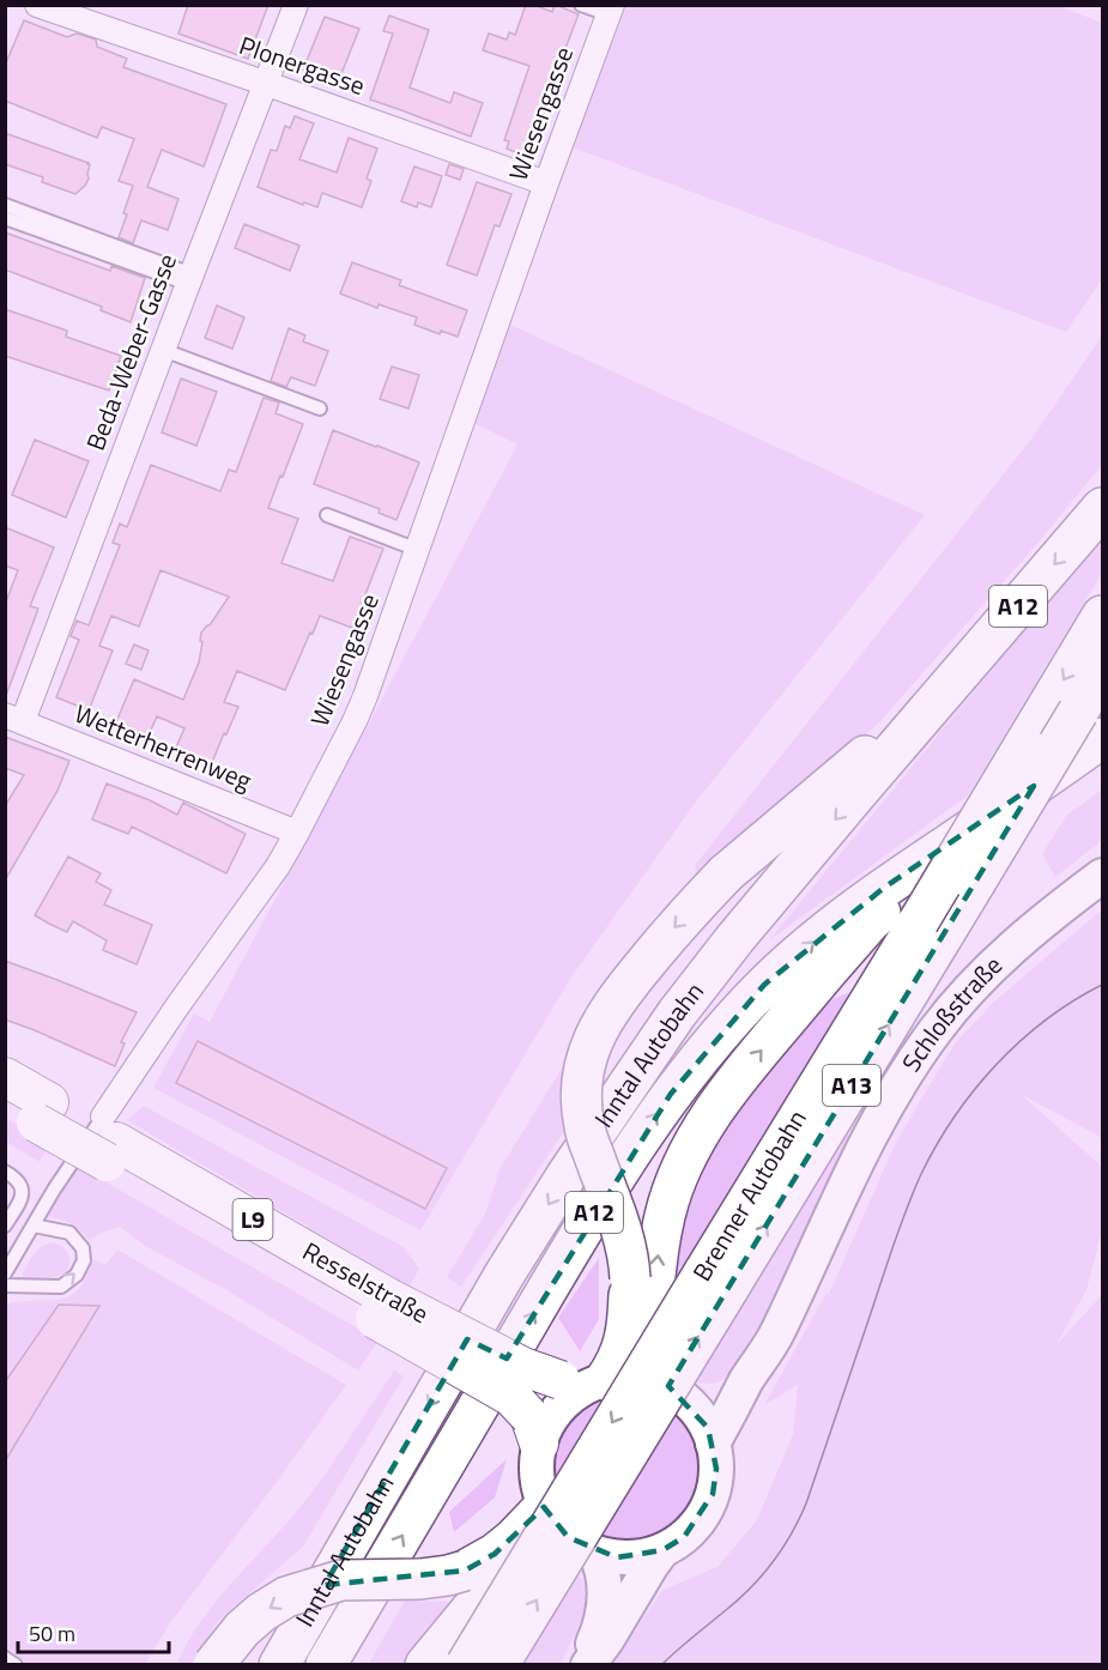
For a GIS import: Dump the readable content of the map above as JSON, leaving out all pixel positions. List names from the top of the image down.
{
  "streets": {
    "highway": [
      "A12",
      "Inntal Autobahn",
      "A13",
      "Brenner Autobahn"
    ],
    "main road": ["Schloßstraße", "L9", "Resselstraße"],
    "street": [
      "Plonergasse",
      "Wiesengasse",
      "Beda-Weber-Gasse",
      "Wetterherrenweg"
    ]
  },
  "crossings": [
    ["Plonergasse", "Wiesengasse"],
    ["Plonergasse", "Beda-Weber-Gasse"],
    ["Wiesengasse", "Wetterherrenweg"],
    ["Wiesengasse", "Resselstraße"],
    ["Beda-Weber-Gasse", "Wetterherrenweg"],
    ["Schloßstraße", "L9"],
    ["Schloßstraße", "Resselstraße"],
    ["Inntal Autobahn", "Brenner Autobahn"],
    ["L9", "Resselstraße"]
  ],
  "scale_bar": "50 m"
}
